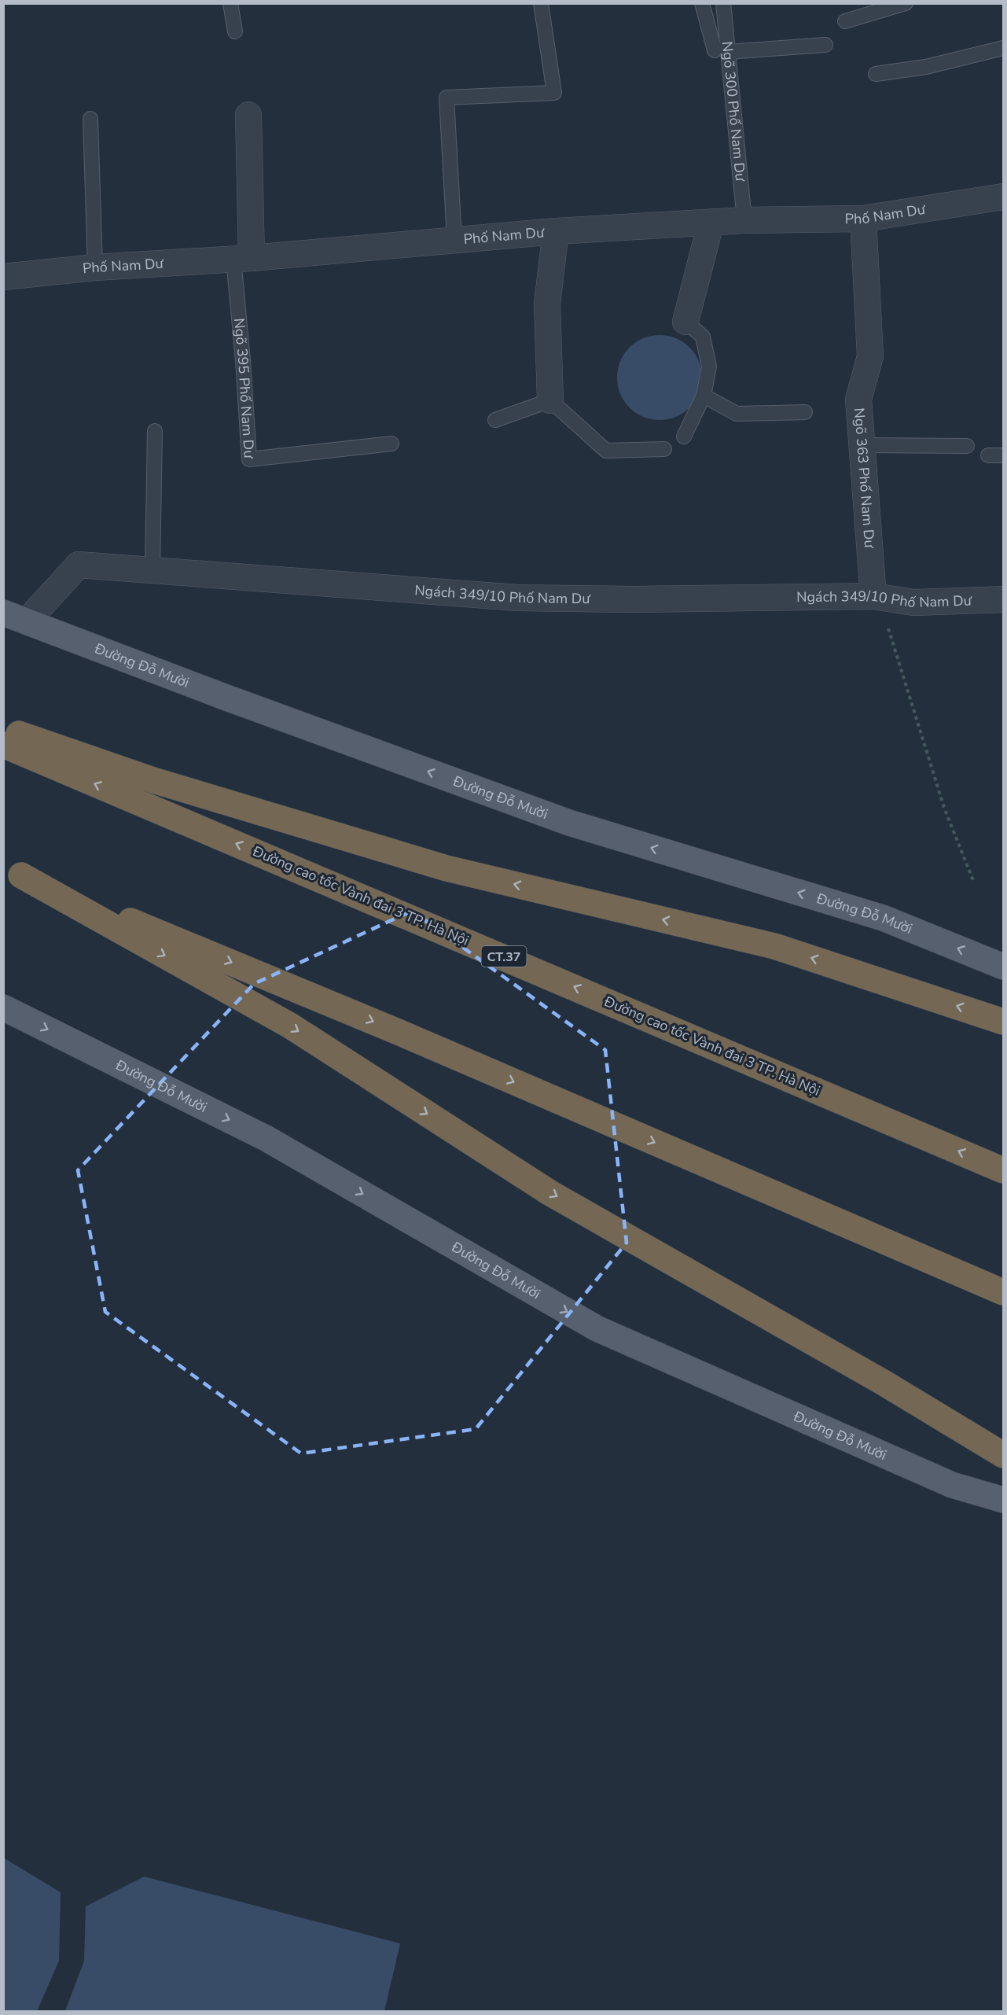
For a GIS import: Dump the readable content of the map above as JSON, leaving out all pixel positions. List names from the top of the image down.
{
  "streets": {
    "highway": ["Đường cao tốc Vành đai 3 TP. Hà Nội", "CT.37"],
    "main road": ["Đường Đỗ Mười"],
    "street": ["Phố Nam Dư", "Ngõ 363 Phố Nam Dư", "Ngách 349/10 Phố Nam Dư"],
    "lane": ["Ngõ 300 Phố Nam Dư", "Ngõ 395 Phố Nam Dư"]
  },
  "crossings": [
    ["Ngõ 300 Phố Nam Dư", "Phố Nam Dư"],
    ["Phố Nam Dư", "Ngõ 395 Phố Nam Dư"],
    ["Phố Nam Dư", "Ngõ 363 Phố Nam Dư"],
    ["Ngõ 363 Phố Nam Dư", "Ngách 349/10 Phố Nam Dư"],
    ["Ngách 349/10 Phố Nam Dư", "Đường Đỗ Mười"]
  ]
}
